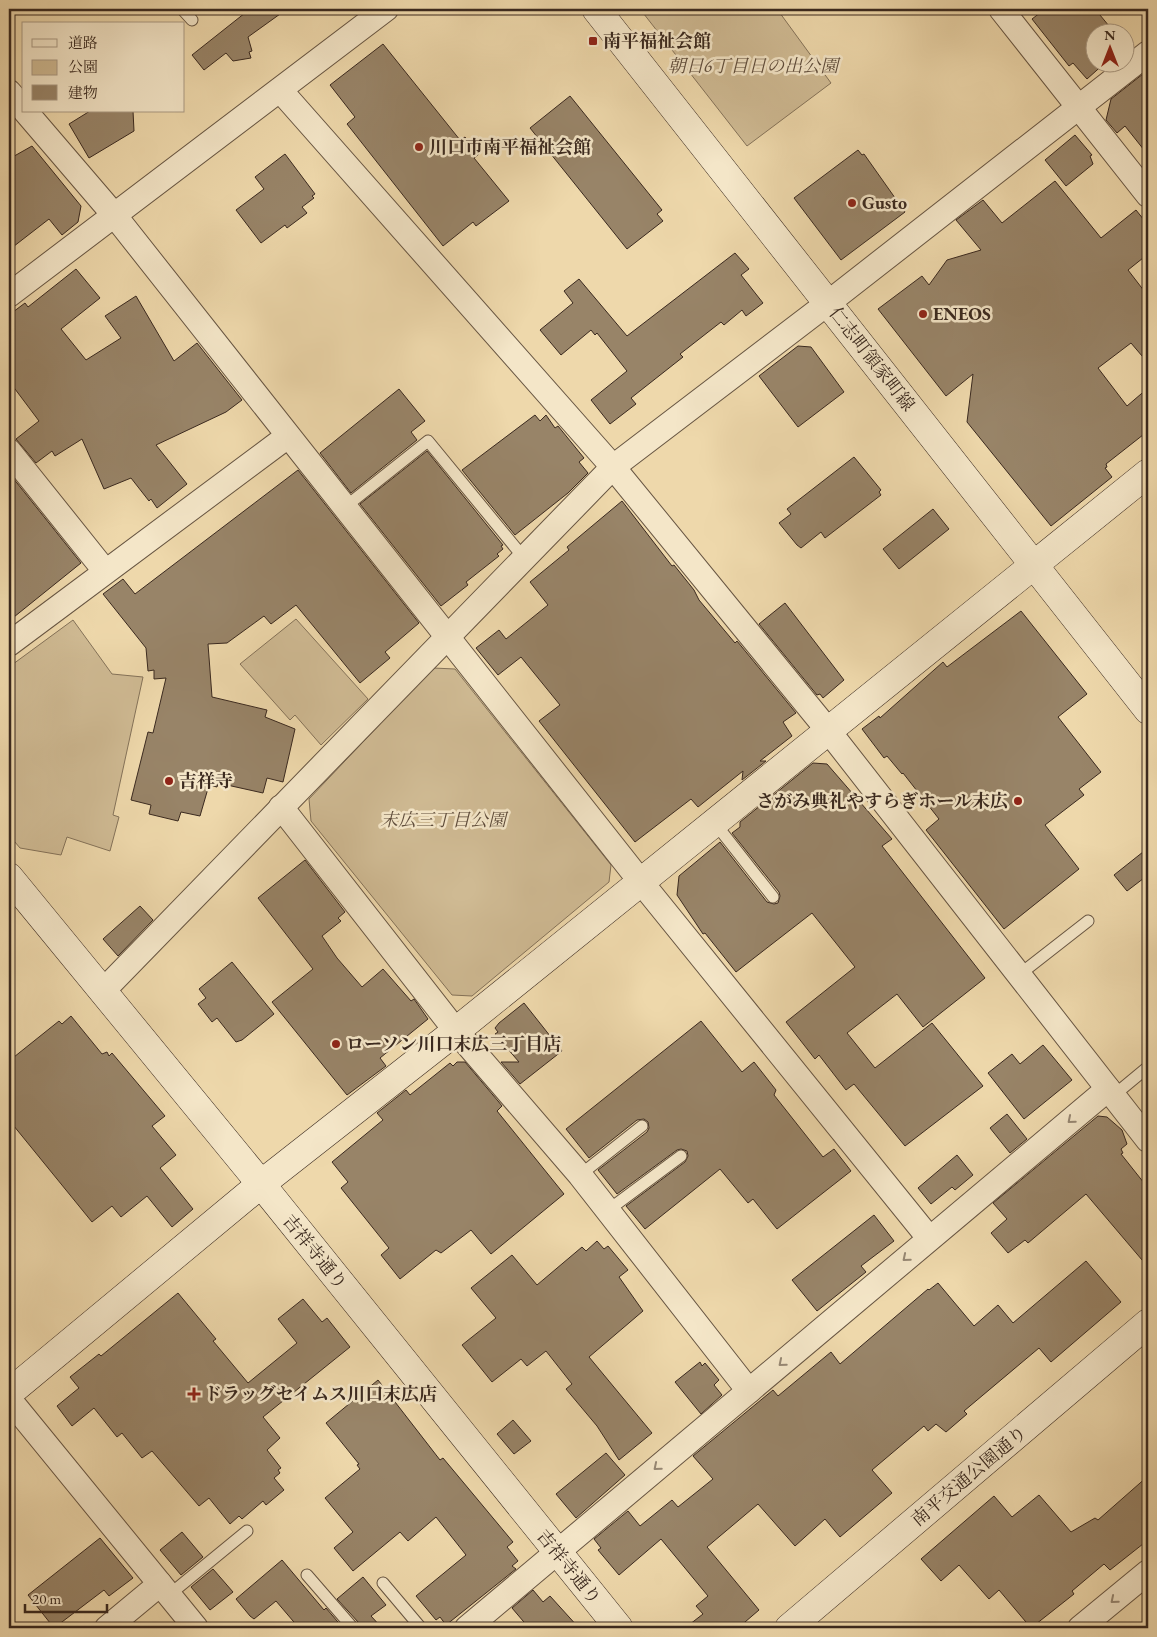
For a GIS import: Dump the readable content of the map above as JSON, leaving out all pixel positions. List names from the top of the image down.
{
  "streets": {
    "street": ["仁志町領家町線", "吉祥寺通り", "南平交通公園通り"]
  },
  "parks": ["朝日6丁目日の出公園", "末広三丁目公園"],
  "places": {
    "transit": ["南平福祉会館"],
    "other": [
      "川口市南平福祉会館",
      "Gusto",
      "ENEOS",
      "吉祥寺",
      "さがみ典礼やすらぎホール末広",
      "ローソン川口末広三丁目店"
    ],
    "health": ["ドラッグセイムス川口末広店"]
  },
  "legend": ["道路", "公園", "建物"],
  "scale_bar": "20 m",
  "north": "top"
}
